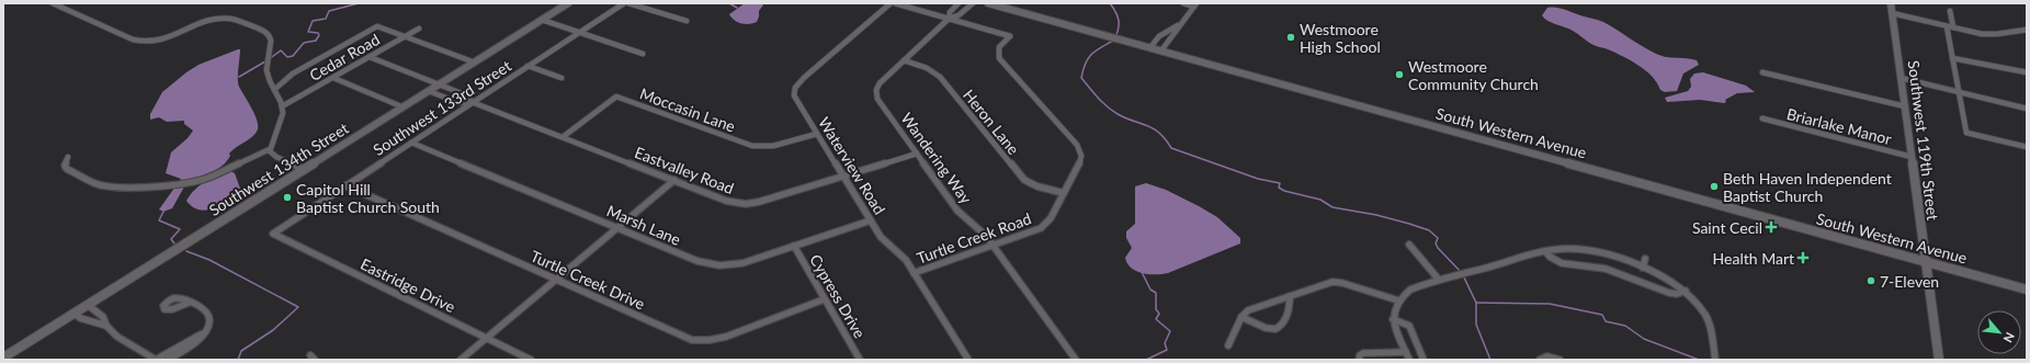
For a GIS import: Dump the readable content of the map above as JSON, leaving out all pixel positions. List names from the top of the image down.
{
  "streets": {
    "main road": ["South Western Avenue", "Southwest 119th Street", "Southwest 134th Street"],
    "street": [
      "Cedar Road",
      "Southwest 133rd Street",
      "Moccasin Lane",
      "Heron Lane",
      "Briarlake Manor",
      "Wandering Way",
      "Waterview Road",
      "Eastvalley Road",
      "Marsh Lane",
      "Turtle Creek Road",
      "Turtle Creek Drive",
      "Eastridge Drive",
      "Cypress Drive"
    ]
  },
  "crossings": [
    ["Cedar Road", "Eastvalley Road"],
    ["Southwest 133rd Street", "Eastvalley Road"],
    ["Southwest 133rd Street", "Marsh Lane"],
    ["Southwest 133rd Street", "Turtle Creek Drive"],
    ["Southwest 133rd Street", "Eastridge Drive"],
    ["Moccasin Lane", "Waterview Road"],
    ["Moccasin Lane", "Eastvalley Road"],
    ["Heron Lane", "Wandering Way"],
    ["Heron Lane", "Turtle Creek Road"],
    ["Briarlake Manor", "Southwest 119th Street"],
    ["South Western Avenue", "Southwest 119th Street"],
    ["Wandering Way", "Eastvalley Road"],
    ["Wandering Way", "Turtle Creek Road"],
    ["Waterview Road", "Eastvalley Road"],
    ["Waterview Road", "Marsh Lane"],
    ["Waterview Road", "Turtle Creek Road"],
    ["Southwest 134th Street", "Eastvalley Road"],
    ["Marsh Lane", "Cypress Drive"],
    ["Turtle Creek Drive", "Cypress Drive"]
  ],
  "places": {
    "other": [
      "Westmoore High School",
      "Westmoore Community Church",
      "Beth Haven Independent Baptist Church",
      "Capitol Hill Baptist Church South",
      "7-Eleven"
    ],
    "health": ["Saint Cecil", "Health Mart"]
  },
  "north": "bottom right"
}
